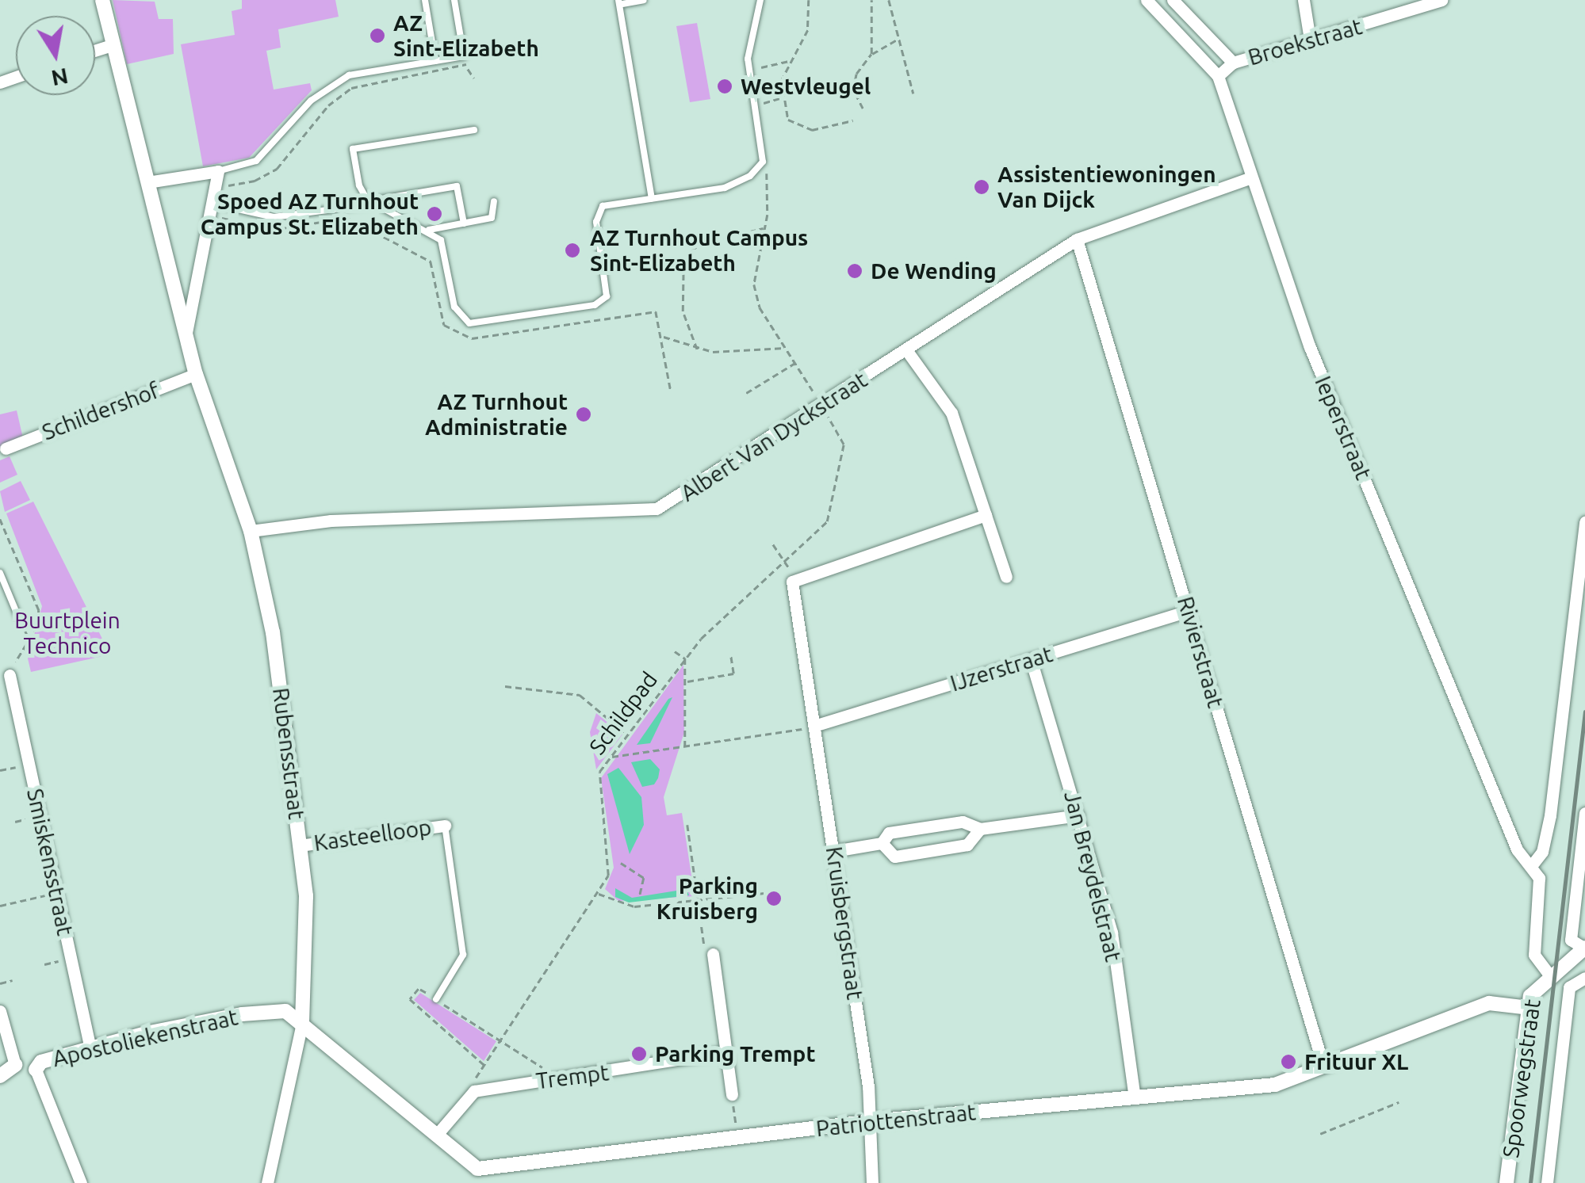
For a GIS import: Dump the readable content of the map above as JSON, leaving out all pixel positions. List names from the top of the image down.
{
  "streets": {
    "street": [
      "Broekstraat",
      "Schildershof",
      "Ieperstraat",
      "Albert Van Dyckstraat",
      "Rivierstraat",
      "IJzerstraat",
      "Rubensstraat",
      "Kasteelloop",
      "Smiskensstraat",
      "Jan Breydelstraat",
      "Kruisbergstraat",
      "Apostoliekenstraat",
      "Trempt",
      "Spoorwegstraat",
      "Patriottenstraat"
    ],
    "path": ["Schildpad"]
  },
  "crossings": [
    ["Broekstraat", "Ieperstraat"],
    ["Schildershof", "Rubensstraat"],
    ["Ieperstraat", "Albert Van Dyckstraat"],
    ["Ieperstraat", "Spoorwegstraat"],
    ["Albert Van Dyckstraat", "Rivierstraat"],
    ["Albert Van Dyckstraat", "Schildpad"],
    ["Albert Van Dyckstraat", "Rubensstraat"],
    ["Rivierstraat", "IJzerstraat"],
    ["Rivierstraat", "Patriottenstraat"],
    ["IJzerstraat", "Jan Breydelstraat"],
    ["IJzerstraat", "Kruisbergstraat"],
    ["Rubensstraat", "Kasteelloop"],
    ["Rubensstraat", "Apostoliekenstraat"],
    ["Rubensstraat", "Patriottenstraat"],
    ["Smiskensstraat", "Apostoliekenstraat"],
    ["Jan Breydelstraat", "Patriottenstraat"],
    ["Kruisbergstraat", "Patriottenstraat"],
    ["Apostoliekenstraat", "Patriottenstraat"],
    ["Trempt", "Patriottenstraat"],
    ["Spoorwegstraat", "Patriottenstraat"]
  ],
  "parks": ["Buurtplein Technico"],
  "places": [
    "AZ Sint-Elizabeth",
    "Westvleugel",
    "Assistentiewoningen Van Dijck",
    "Spoed AZ Turnhout Campus St. Elizabeth",
    "AZ Turnhout Campus Sint-Elizabeth",
    "De Wending",
    "AZ Turnhout Administratie",
    "Parking Kruisberg",
    "Parking Trempt",
    "Frituur XL"
  ],
  "north": "bottom"
}
